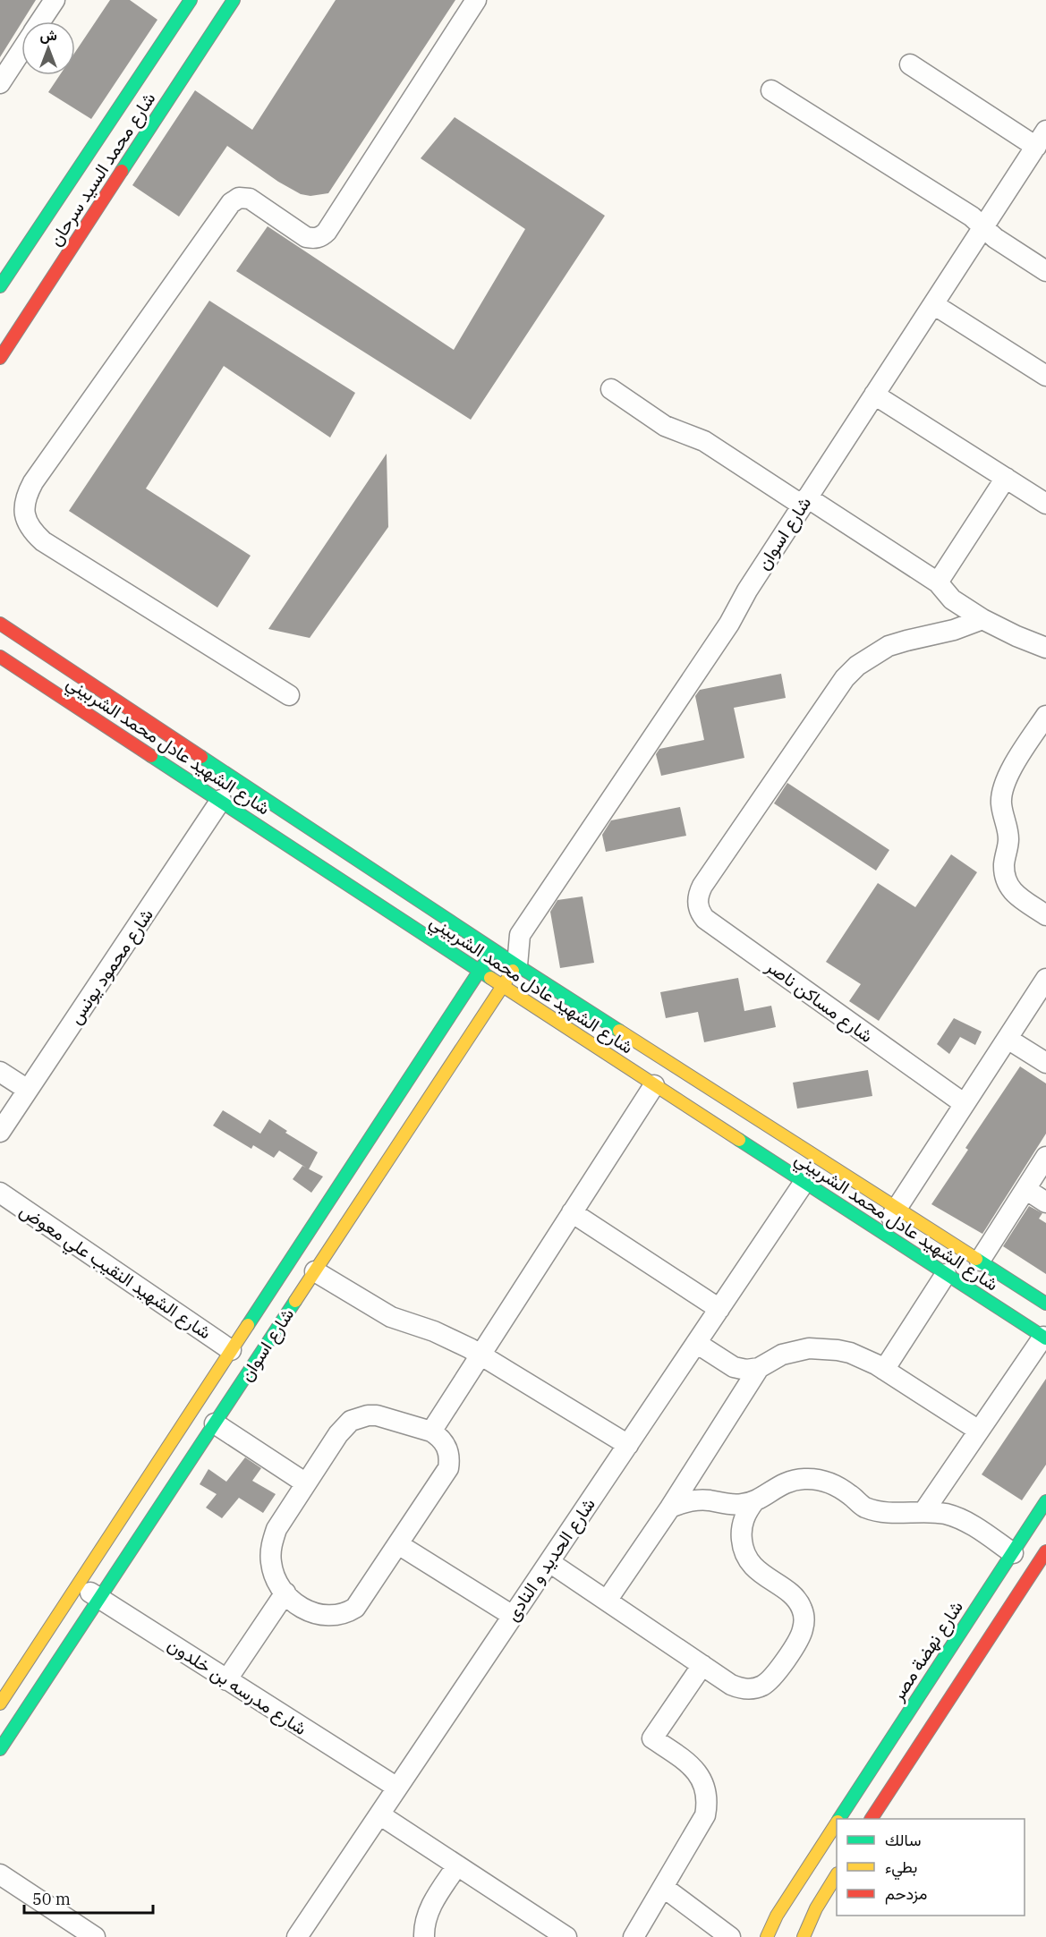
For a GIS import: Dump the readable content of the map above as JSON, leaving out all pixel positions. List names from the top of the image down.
{
  "streets": {
    "street": [
      "شارع محمد السيد سرحان",
      "شارع اسوان",
      "شارع الشهيد عادل محمد الشربيني",
      "شارع محمود يونس",
      "شارع مساكن ناصر",
      "شارع الشهيد النقيب علي معوض",
      "شارع الحديد و النادى",
      "شارع نهضة مصر",
      "شارع مدرسه بن خلدون"
    ]
  },
  "crossings": [
    ["شارع اسوان", "شارع الشهيد عادل محمد الشربيني"],
    ["شارع اسوان", "شارع الشهيد النقيب علي معوض"],
    ["شارع اسوان", "شارع مدرسه بن خلدون"],
    ["شارع الشهيد عادل محمد الشربيني", "شارع محمود يونس"],
    ["شارع الشهيد عادل محمد الشربيني", "شارع الحديد و النادى"],
    ["شارع الحديد و النادى", "شارع مدرسه بن خلدون"]
  ],
  "legend": ["سالك", "بطيء", "مزدحم"],
  "scale_bar": "50 m",
  "north": "top"
}
